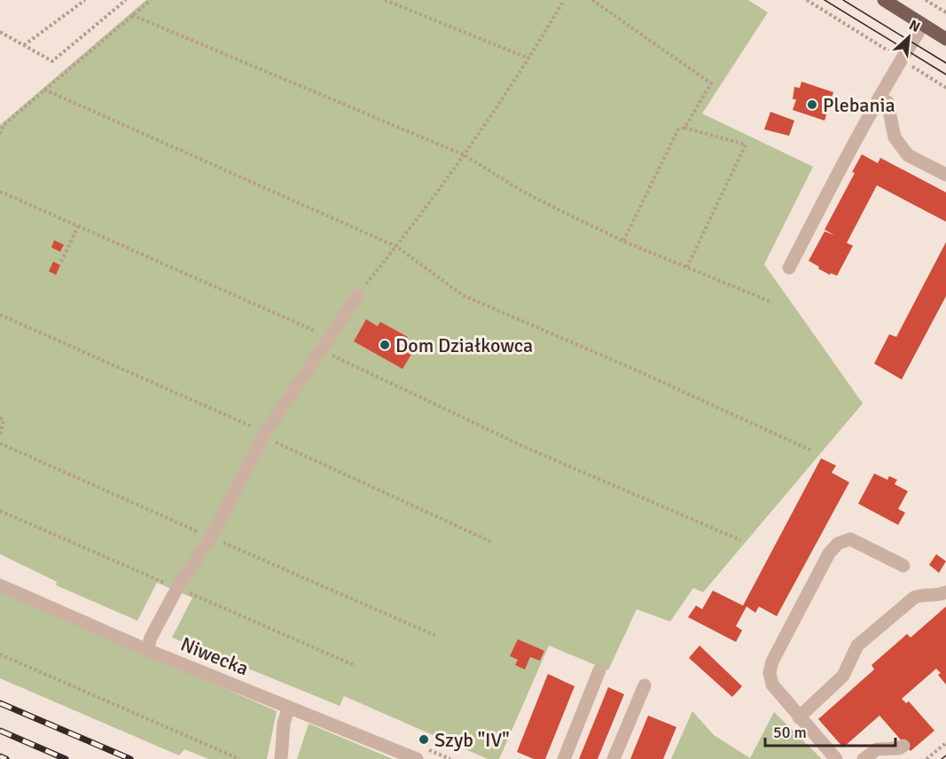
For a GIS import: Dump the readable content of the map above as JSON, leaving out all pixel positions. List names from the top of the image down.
{
  "streets": {
    "street": ["Niwecka"]
  },
  "places": ["Plebania", "Dom Działkowca", "Szyb \"IV\""],
  "scale_bar": "50 m",
  "north": "top right"
}
